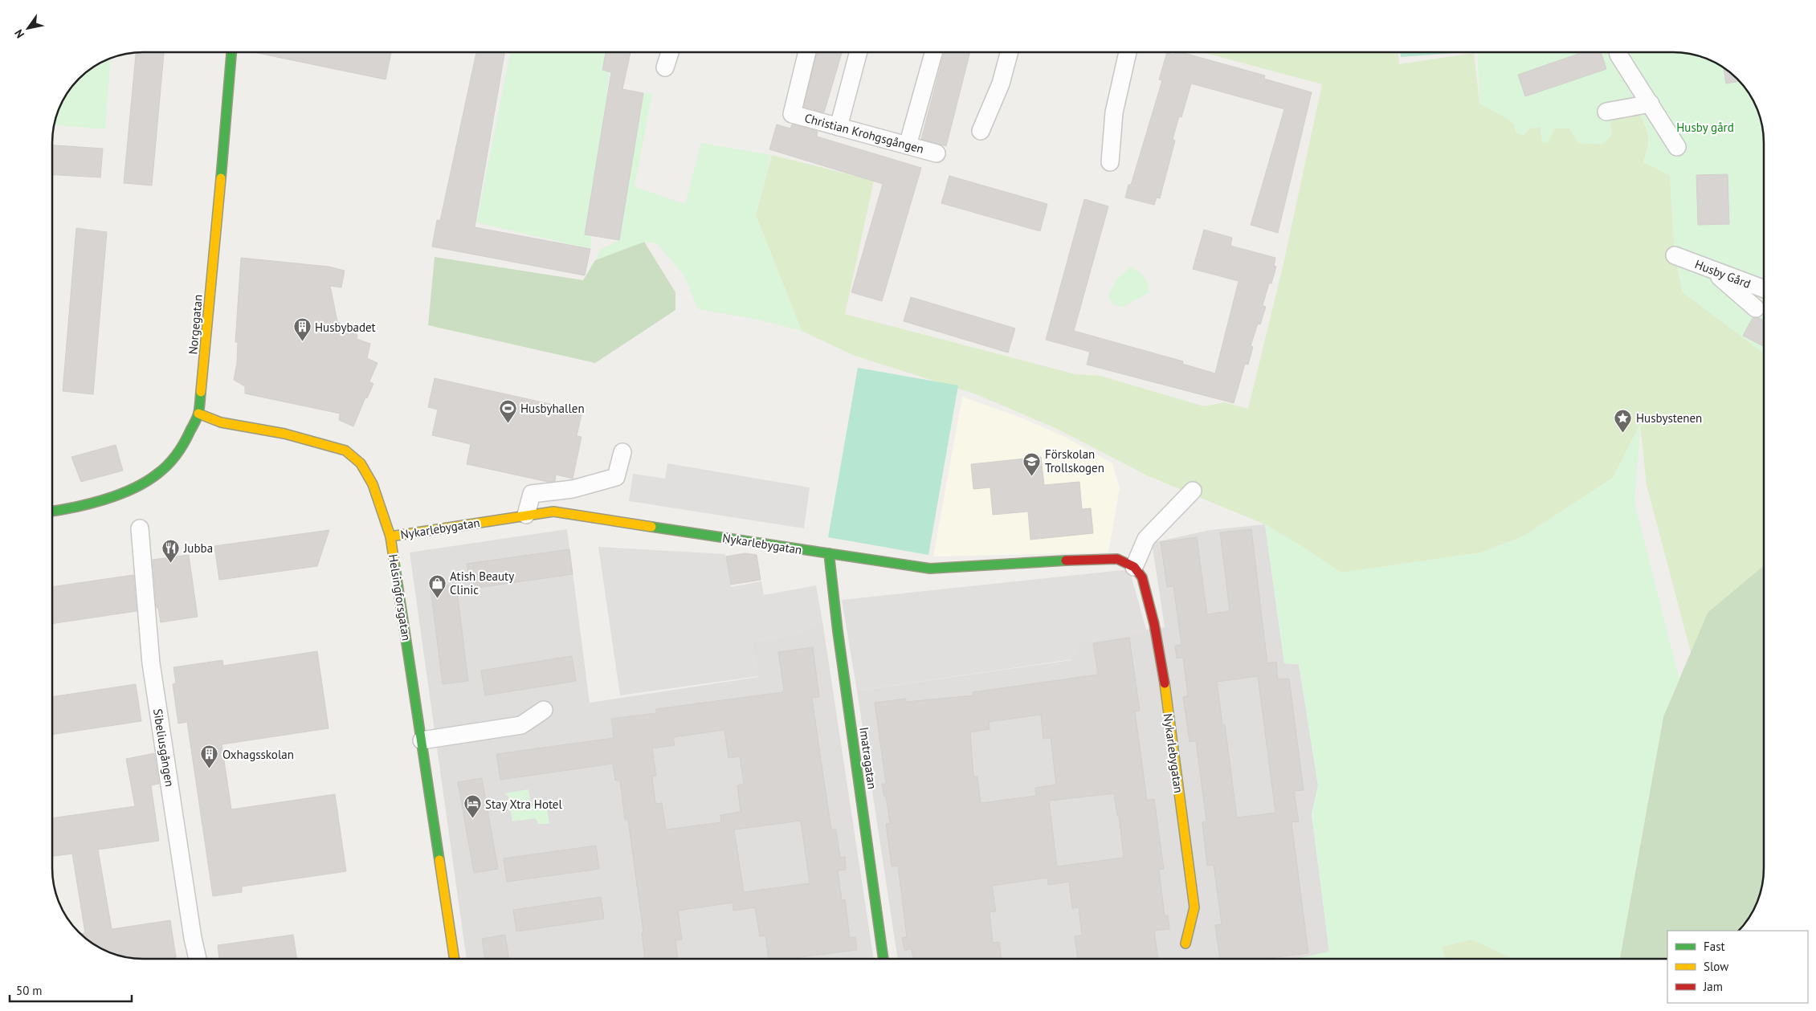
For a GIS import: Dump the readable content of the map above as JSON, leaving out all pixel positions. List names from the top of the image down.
{
  "streets": {
    "street": [
      "Christian Krohgsgången",
      "Husby Gård",
      "Norgegatan",
      "Nykarlebygatan",
      "Helsingforsgatan",
      "Sibeliusgången",
      "Imatragatan"
    ]
  },
  "crossings": [
    ["Norgegatan", "Helsingforsgatan"],
    ["Nykarlebygatan", "Helsingforsgatan"],
    ["Nykarlebygatan", "Imatragatan"]
  ],
  "parks": ["Husby gård"],
  "places": {
    "building": ["Husbybadet", "Oxhagsskolan"],
    "sports": ["Husbyhallen"],
    "place": ["Husbystenen"],
    "school or university": ["Förskolan Trollskogen"],
    "restaurant": ["Jubba"],
    "shop": ["Atish Beauty Clinic"],
    "hotel": ["Stay Xtra Hotel"]
  },
  "legend": ["Fast", "Slow", "Jam"],
  "scale_bar": "50 m",
  "north": "bottom left"
}
